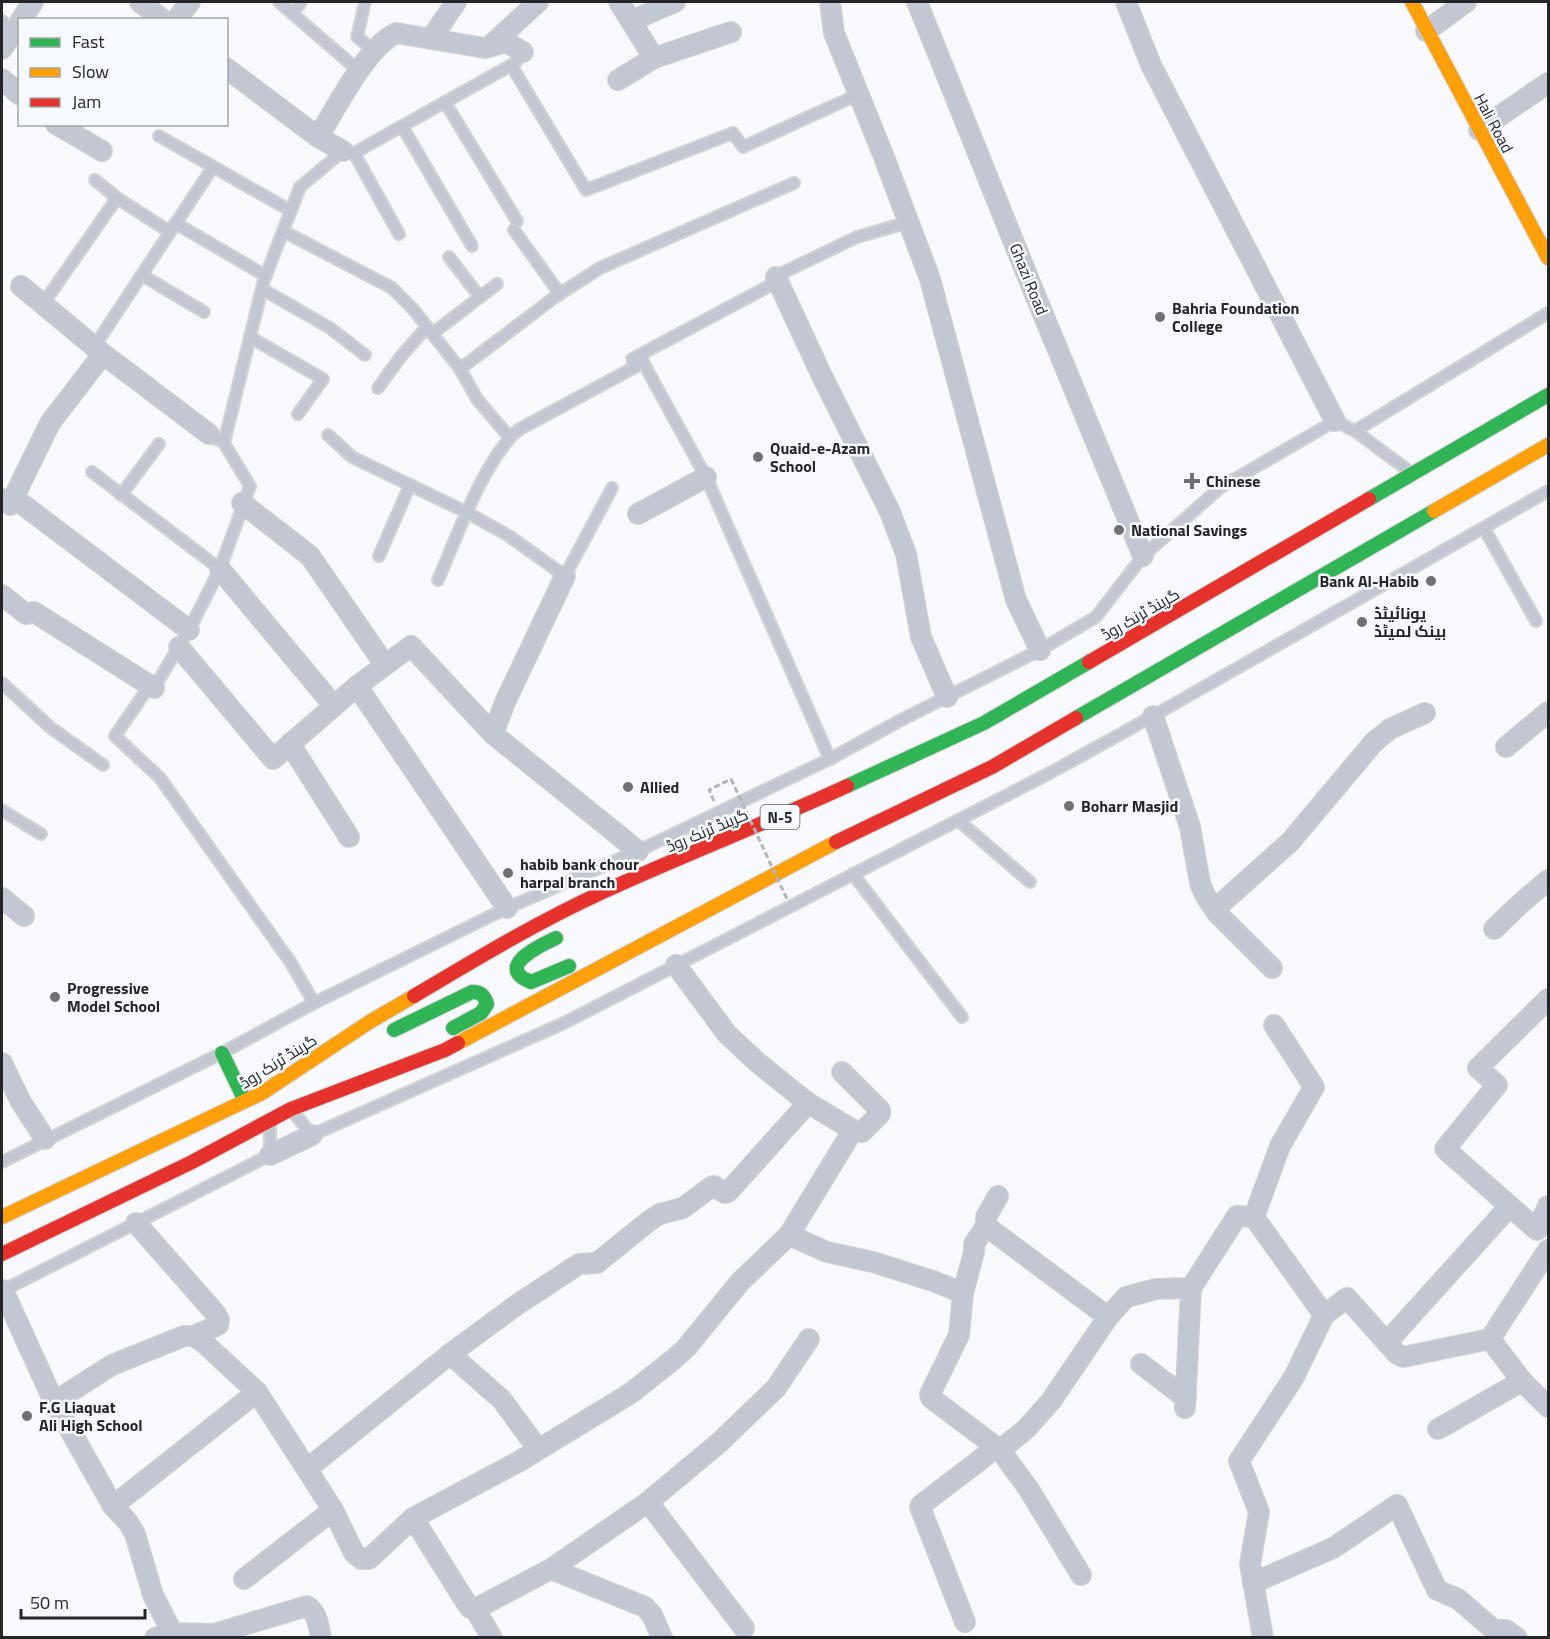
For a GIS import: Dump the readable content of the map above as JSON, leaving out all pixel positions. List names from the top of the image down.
{
  "streets": {
    "main road": ["Hali Road", "گرینڈ ٹرنک روڈ", "N-5"],
    "street": ["Ghazi Road"]
  },
  "places": {
    "other": [
      "Bahria Foundation College",
      "Quaid-e-Azam School",
      "National Savings",
      "Bank Al-Habib",
      "یونائیٹڈ بینک لمیٹڈ",
      "Allied",
      "Boharr Masjid",
      "habib bank chour harpal branch",
      "Progressive Model School",
      "F.G Liaquat Ali High School"
    ],
    "health": ["Chinese"]
  },
  "legend": ["Fast", "Slow", "Jam"],
  "scale_bar": "50 m"
}
